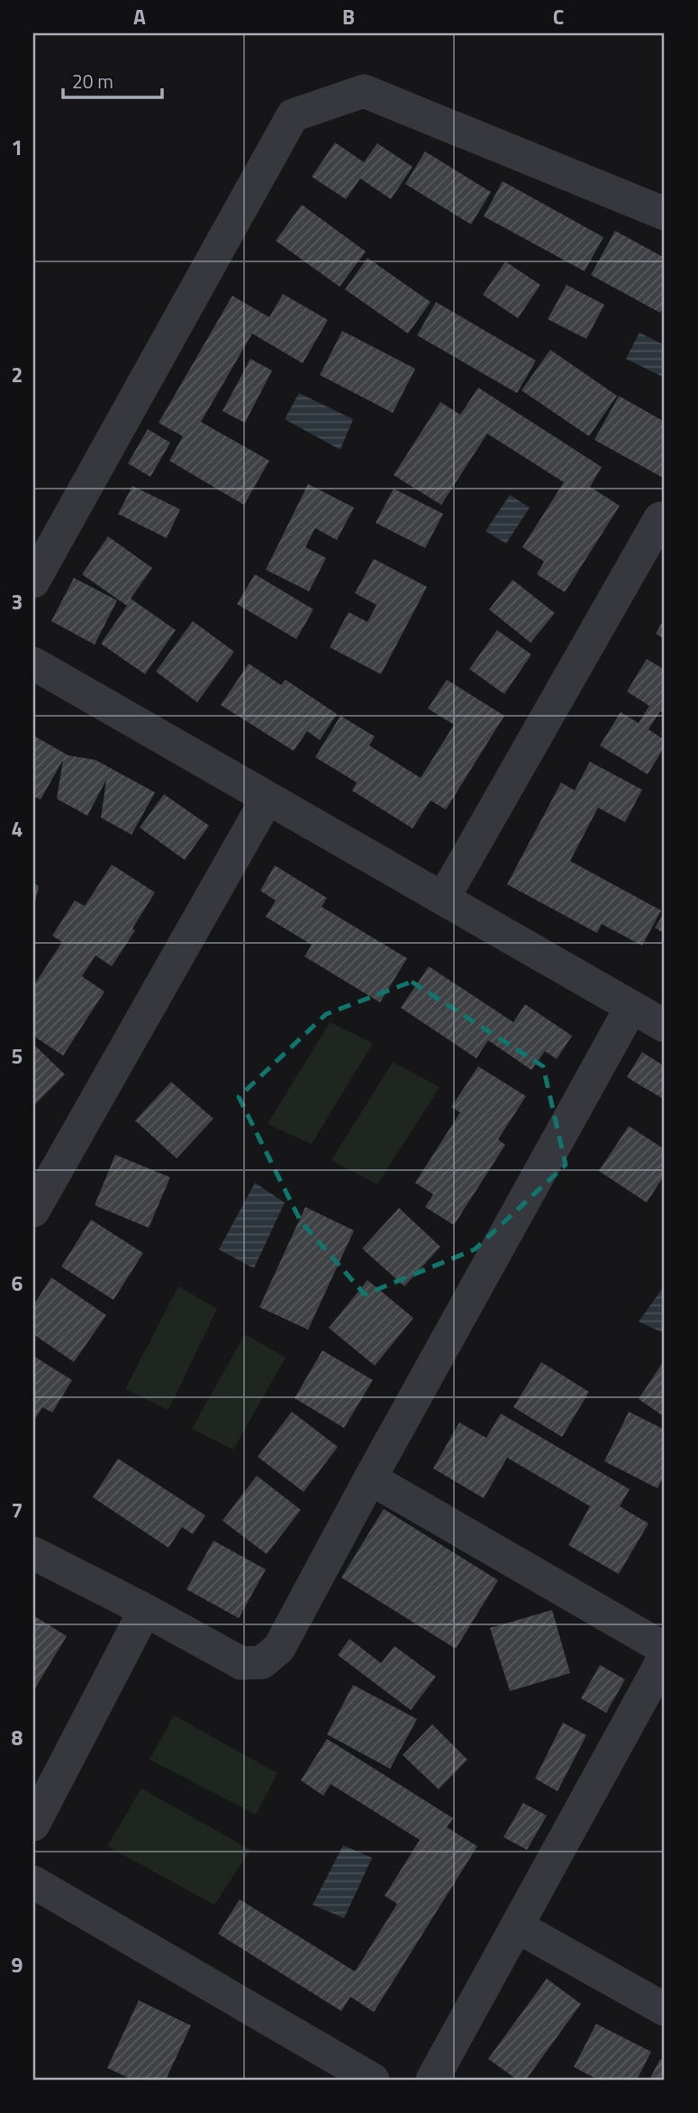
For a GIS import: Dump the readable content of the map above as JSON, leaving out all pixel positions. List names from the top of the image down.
{
  "scale_bar": "20 m",
  "grid": {
    "columns": ["A", "B", "C"],
    "rows": [
      "1",
      "2",
      "3",
      "4",
      "5",
      "6",
      "7",
      "8",
      "9"
    ]
  }
}
